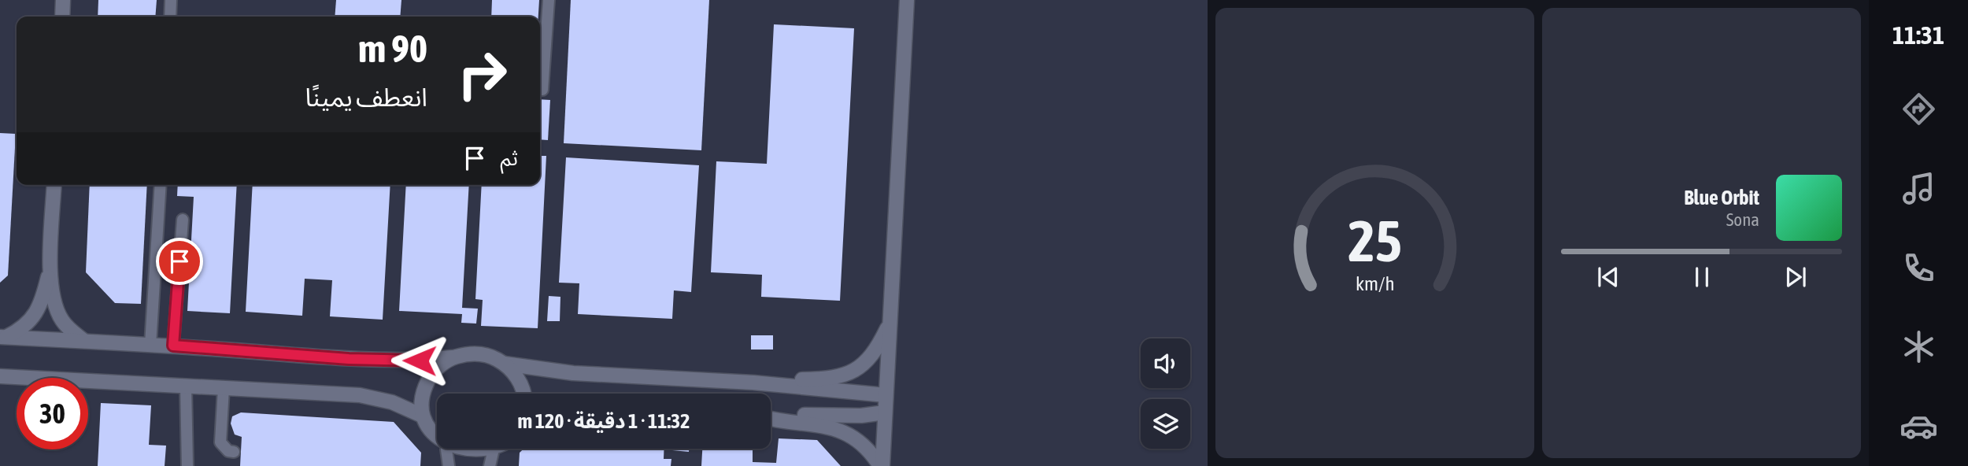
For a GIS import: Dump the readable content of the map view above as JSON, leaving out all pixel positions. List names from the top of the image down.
{
  "page": {
    "tabs": "11:31",
    "turn": ["90 m", "انعطف يمينًا"],
    "then": "ثم",
    "song": ["Blue Orbit", "Sona"],
    "limit": "30",
    "trip": "11:32 · 1 دقيقة · 120 m",
    "gauge": ["25", "km/h"]
  }
}
